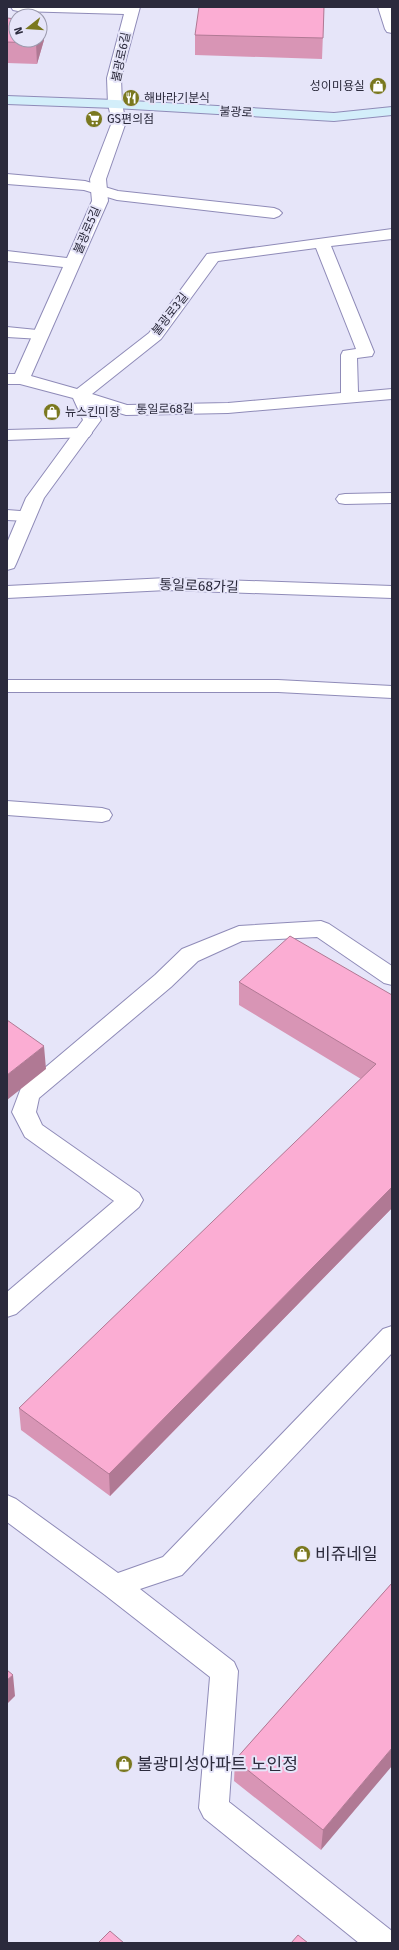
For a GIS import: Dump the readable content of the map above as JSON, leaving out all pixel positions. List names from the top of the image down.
{
  "streets": {
    "main road": ["불광로"],
    "street": [
      "불광로6길",
      "불광로5길",
      "불광로3길",
      "통일로68길",
      "통일로68가길"
    ]
  },
  "crossings": [
    ["불광로6길", "불광로"],
    ["불광로6길", "불광로5길"],
    ["불광로", "불광로5길"],
    ["불광로3길", "통일로68길"]
  ],
  "places": {
    "shop": [
      "성이미용실",
      "뉴스킨미장",
      "비쥬네일",
      "불광미성아파트 노인정"
    ],
    "restaurant": ["해바라기분식"],
    "supermarket": ["GS편의점"]
  },
  "north": "left"
}
